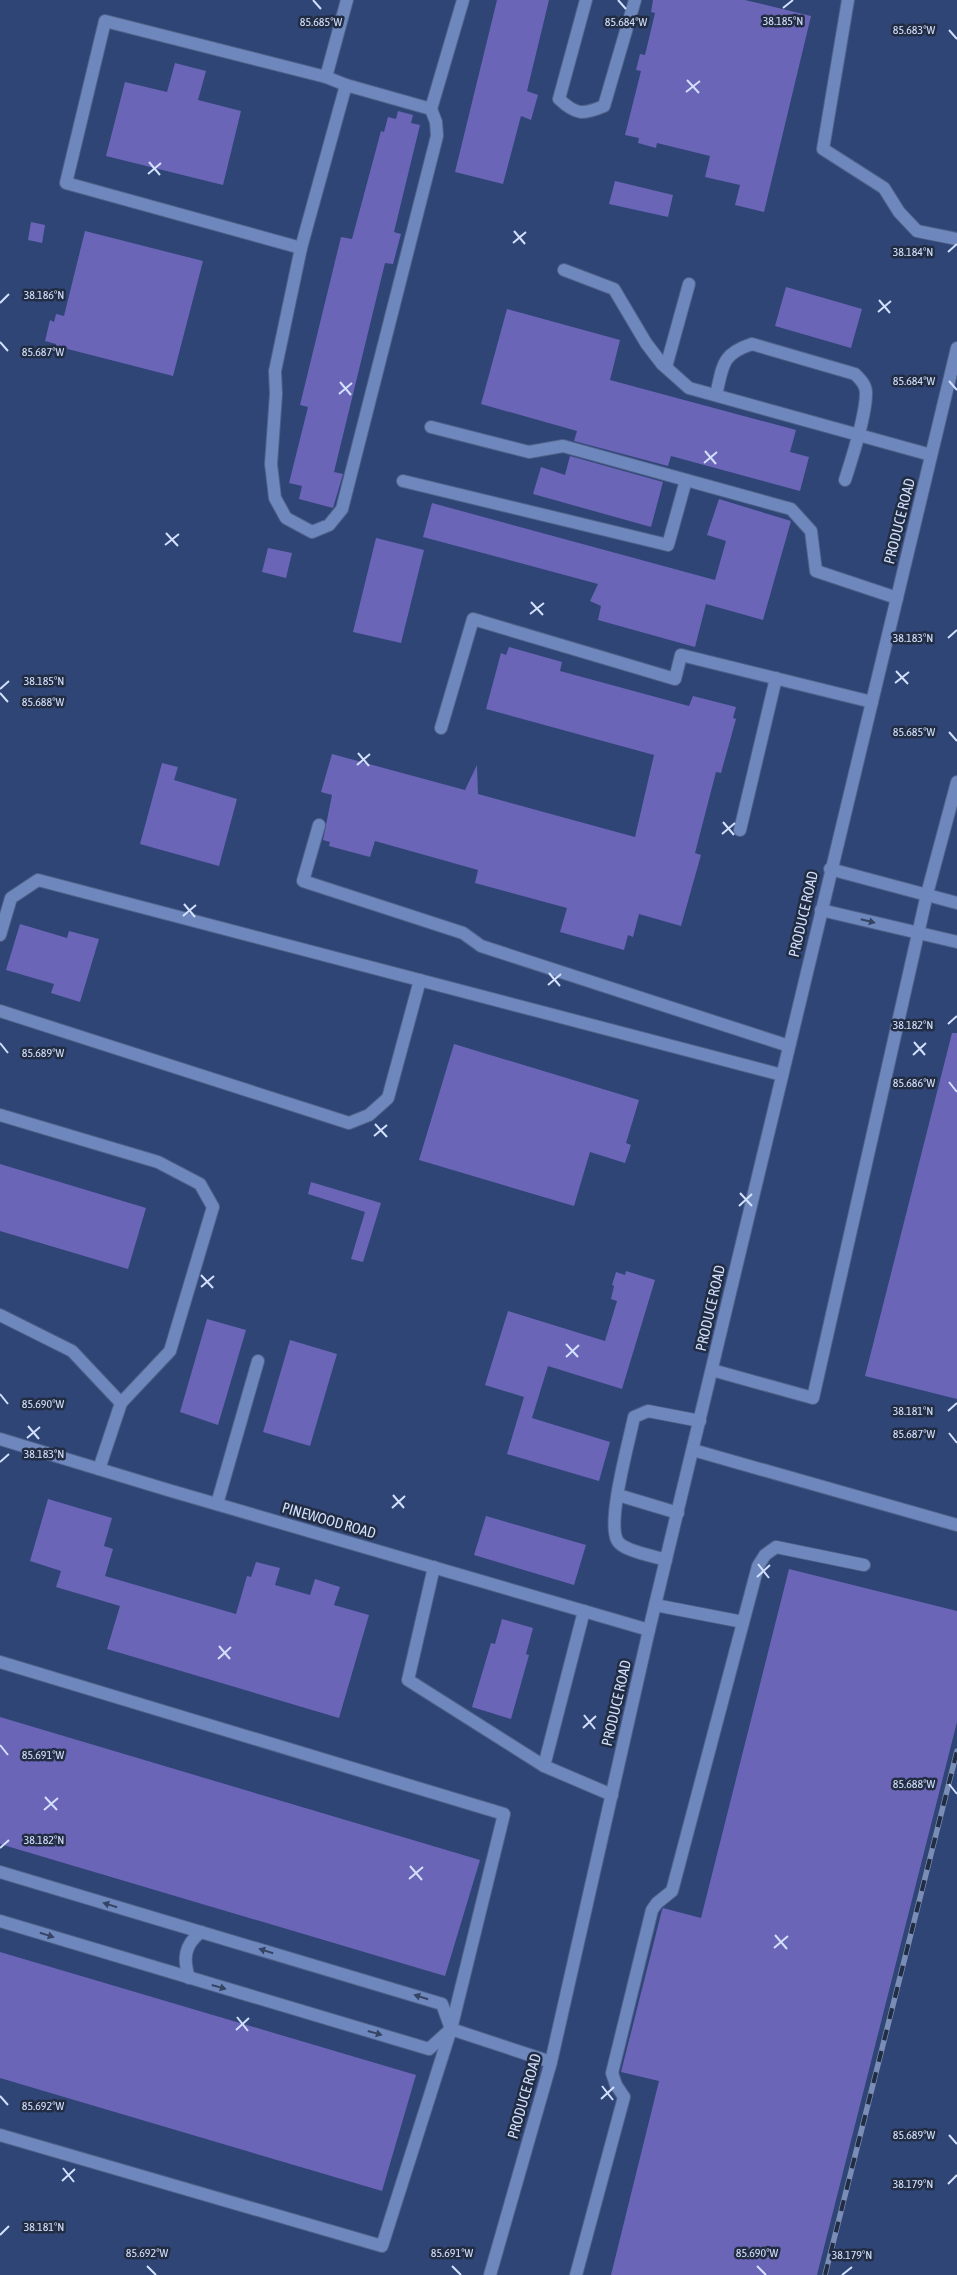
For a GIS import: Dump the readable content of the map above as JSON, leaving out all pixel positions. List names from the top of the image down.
{
  "streets": {
    "street": ["PRODUCE ROAD", "PINEWOOD ROAD"]
  },
  "crossings": [
    ["PRODUCE ROAD", "PINEWOOD ROAD"]
  ],
  "coordinates": [
    "38.185°N",
    "85.685°W",
    "85.684°W",
    "85.683°W",
    "38.184°N",
    "38.186°N",
    "85.687°W",
    "38.183°N",
    "85.688°W",
    "38.182°N",
    "85.689°W",
    "85.686°W",
    "85.690°W",
    "38.181°N",
    "85.691°W",
    "85.692°W",
    "38.179°N"
  ]
}
